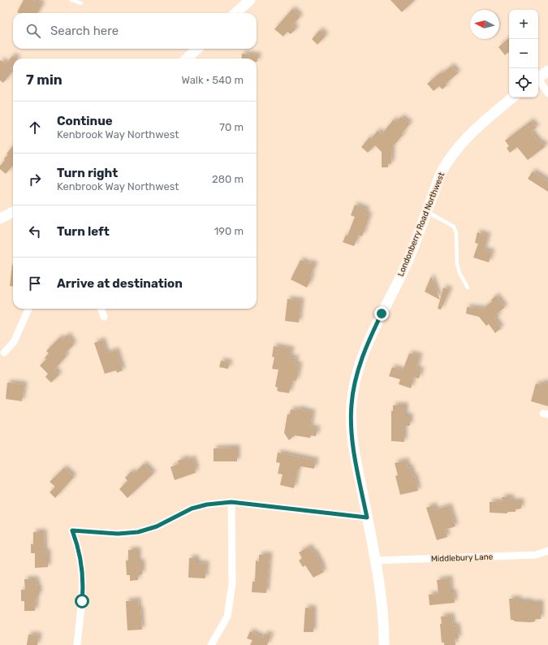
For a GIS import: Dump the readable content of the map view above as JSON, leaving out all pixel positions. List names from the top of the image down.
{
  "streets": {
    "street": ["Londonberry Road Northwest", "Middlebury Lane"]
  },
  "crossings": [
    ["Londonberry Road Northwest", "Middlebury Lane"]
  ],
  "north": "left",
  "page": {
    "map_buttons": ["+", "−"],
    "search": "Search here",
    "heading": ["7 min", "Walk · 540 m"],
    "list": [
      ["Continue", "Kenbrook Way Northwest", "70 m"],
      ["Turn right", "Kenbrook Way Northwest", "280 m"],
      ["Turn left", "190 m"],
      "Arrive at destination"
    ]
  }
}
